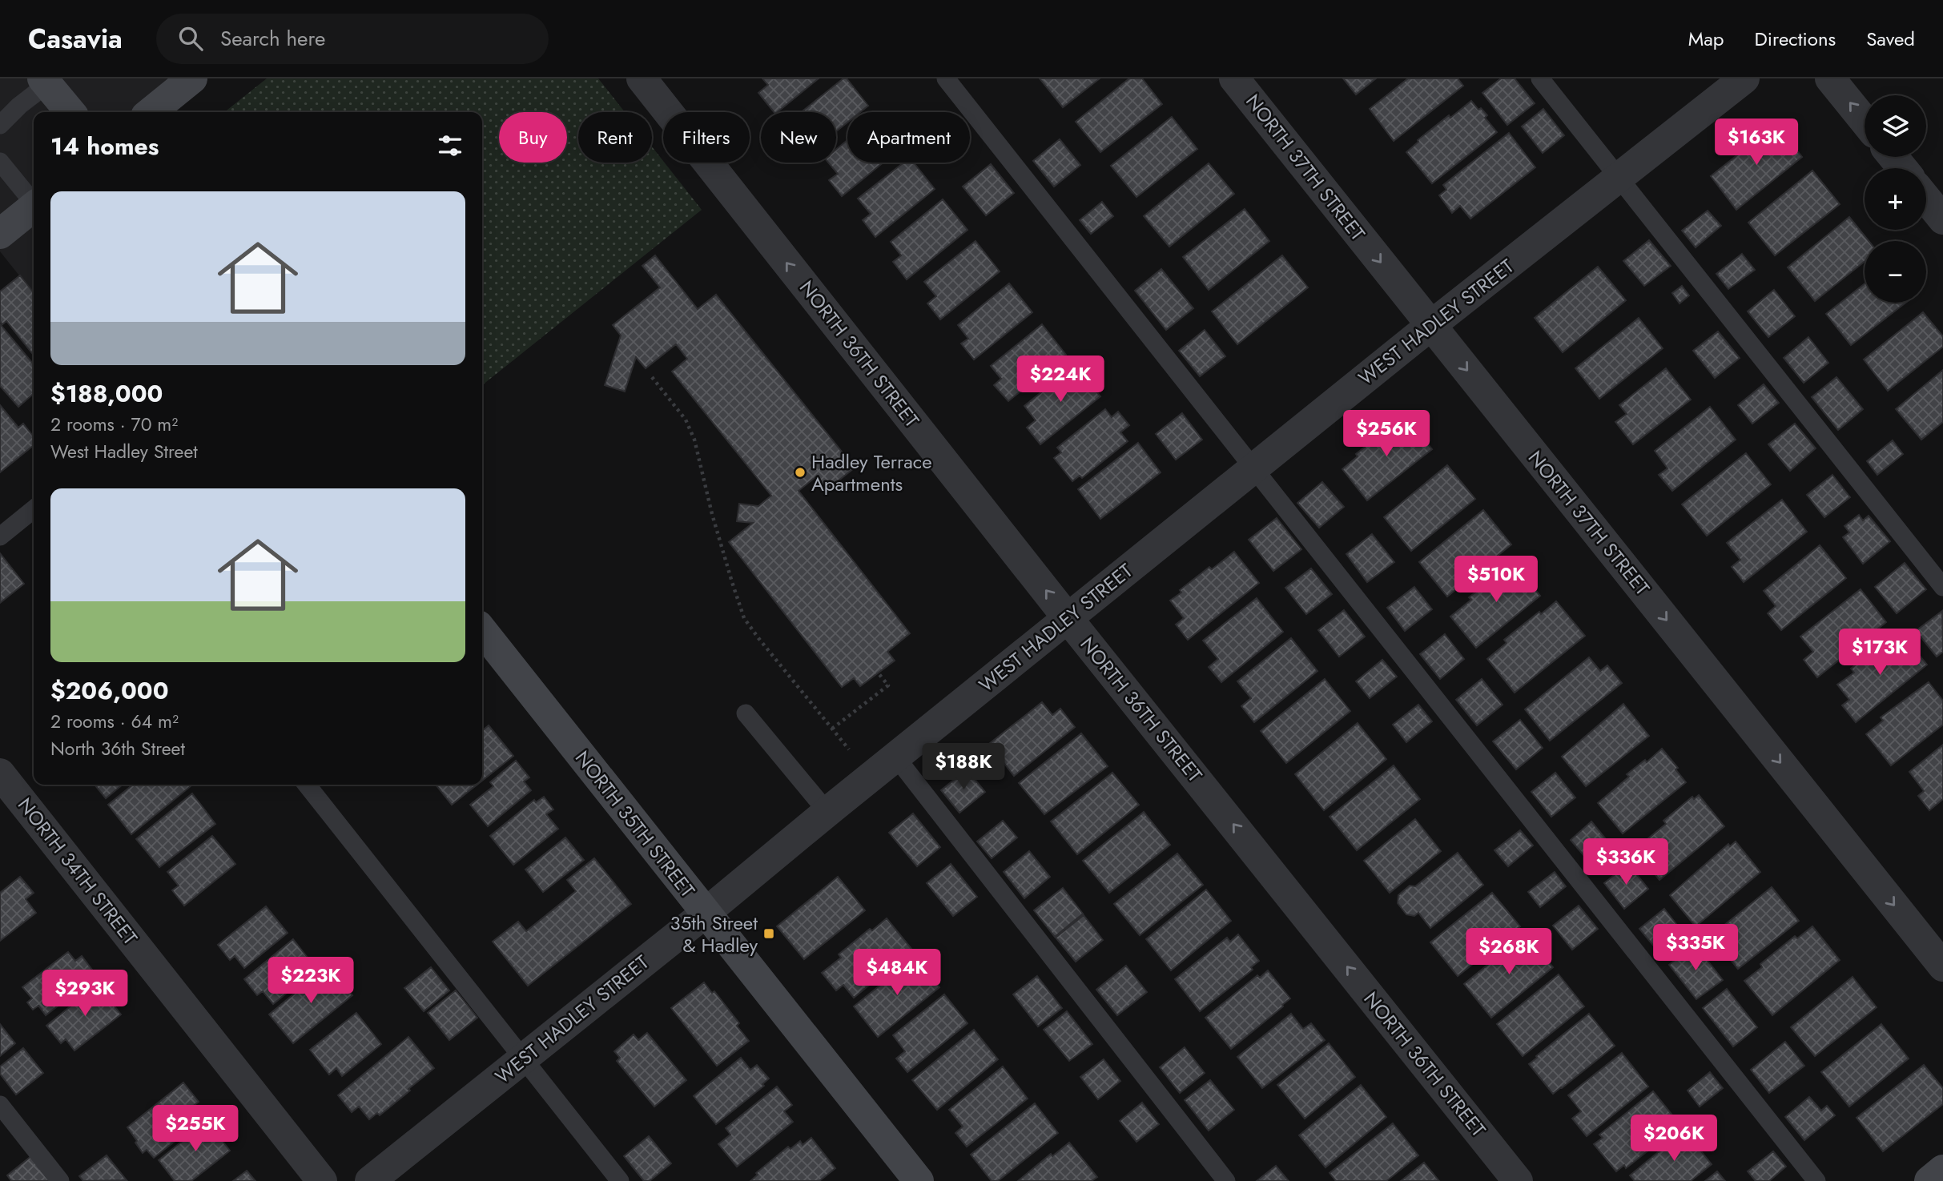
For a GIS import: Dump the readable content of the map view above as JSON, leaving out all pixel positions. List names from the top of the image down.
{
  "streets": {
    "main road": ["NORTH 35TH STREET"],
    "street": [
      "NORTH 37TH STREET",
      "WEST HADLEY STREET",
      "NORTH 36TH STREET",
      "NORTH 34TH STREET"
    ]
  },
  "crossings": [
    ["NORTH 37TH STREET", "WEST HADLEY STREET"],
    ["WEST HADLEY STREET", "NORTH 36TH STREET"],
    ["WEST HADLEY STREET", "NORTH 35TH STREET"]
  ],
  "one_way": ["NORTH 37TH STREET", "NORTH 36TH STREET"],
  "places": {
    "other": ["Hadley Terrace Apartments"],
    "transit": ["35th Street & Hadley"]
  },
  "page": {
    "header": "Casavia",
    "search": "Search here",
    "nav": ["Map", "Directions", "Saved"],
    "map_buttons": ["+", "−"],
    "chip": [
      "Buy",
      "Rent",
      "Filters",
      "New",
      "Apartment"
    ],
    "heading": "14 homes",
    "price": [
      "$163K",
      "$224K",
      "$256K",
      "$510K",
      "$173K",
      "$188K",
      "$336K",
      "$335K",
      "$268K",
      "$484K",
      "$223K",
      "$293K",
      "$255K",
      "$206K"
    ],
    "list": [
      {
        "name": "$188,000",
        "note": "2 rooms · 70 m² · West Hadley Street"
      },
      {
        "name": "$206,000",
        "note": "2 rooms · 64 m² · North 36th Street"
      }
    ]
  }
}
